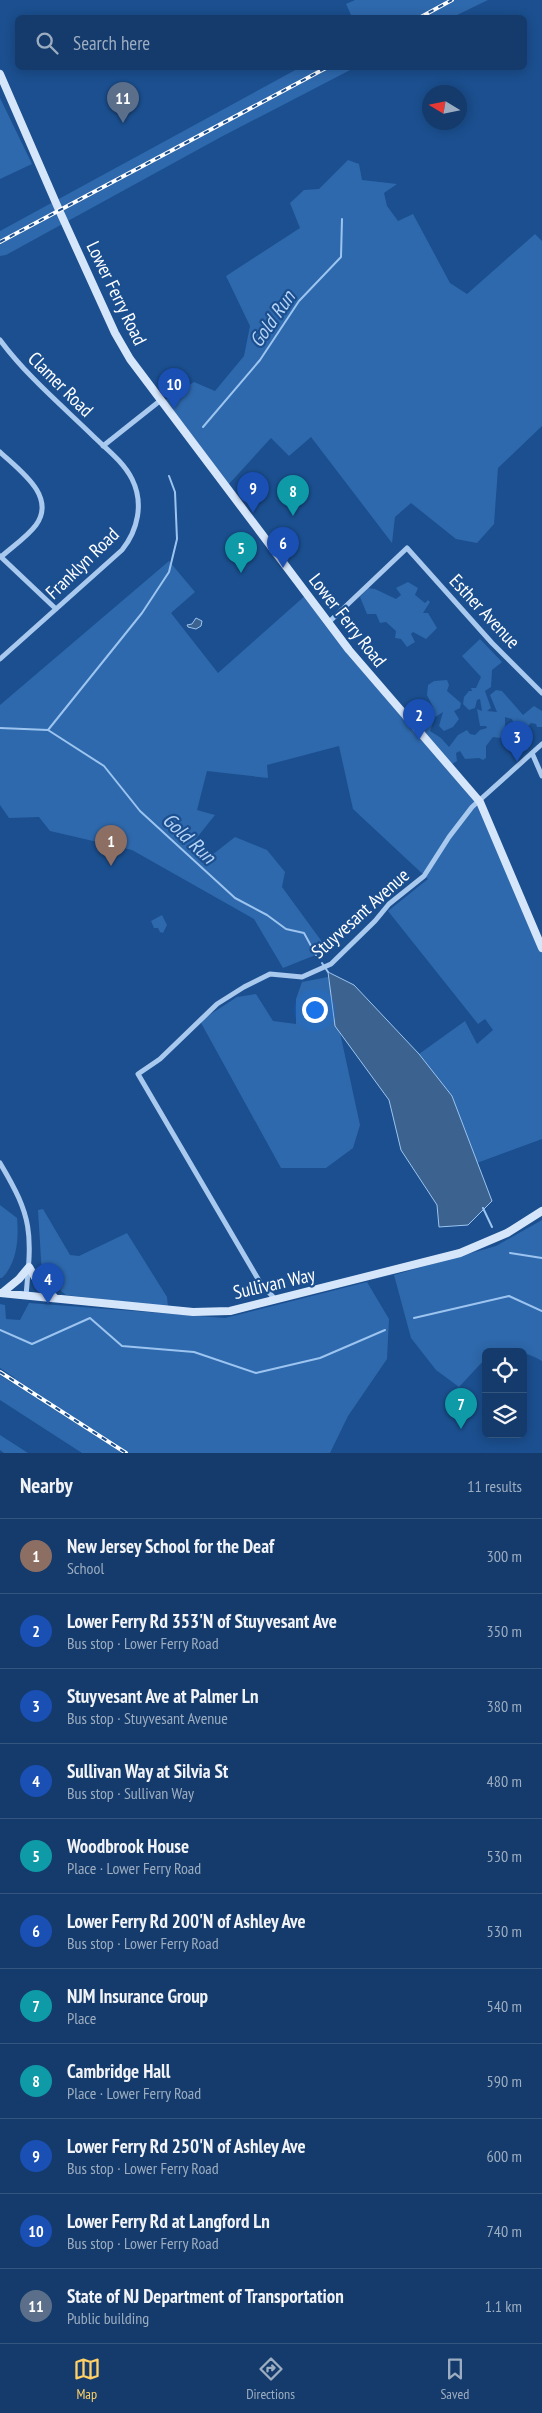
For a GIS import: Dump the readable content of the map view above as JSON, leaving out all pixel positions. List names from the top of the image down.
{
  "streets": {
    "street": [
      "Lower Ferry Road",
      "Clamer Road",
      "Franklyn Road",
      "Esther Avenue",
      "Stuyvesant Avenue",
      "Sullivan Way"
    ]
  },
  "crossings": [
    ["Lower Ferry Road", "Esther Avenue"],
    ["Lower Ferry Road", "Stuyvesant Avenue"],
    ["Clamer Road", "Franklyn Road"],
    ["Stuyvesant Avenue", "Sullivan Way"]
  ],
  "water": ["Gold Run"],
  "north": "left",
  "page": {
    "search": "Search here",
    "pins": [
      "11",
      "10",
      "9",
      "8",
      "6",
      "5",
      "2",
      "3",
      "1",
      "4",
      "7"
    ],
    "heading": ["Nearby", "11 results"],
    "list": [
      {
        "mark": "1",
        "name": "New Jersey School for the Deaf",
        "note": "School",
        "value": "300 m"
      },
      {
        "mark": "2",
        "name": "Lower Ferry Rd 353'N of Stuyvesant Ave",
        "note": "Bus stop · Lower Ferry Road",
        "value": "350 m"
      },
      {
        "mark": "3",
        "name": "Stuyvesant Ave at Palmer Ln",
        "note": "Bus stop · Stuyvesant Avenue",
        "value": "380 m"
      },
      {
        "mark": "4",
        "name": "Sullivan Way at Silvia St",
        "note": "Bus stop · Sullivan Way",
        "value": "480 m"
      },
      {
        "mark": "5",
        "name": "Woodbrook House",
        "note": "Place · Lower Ferry Road",
        "value": "530 m"
      },
      {
        "mark": "6",
        "name": "Lower Ferry Rd 200'N of Ashley Ave",
        "note": "Bus stop · Lower Ferry Road",
        "value": "530 m"
      },
      {
        "mark": "7",
        "name": "NJM Insurance Group",
        "note": "Place",
        "value": "540 m"
      },
      {
        "mark": "8",
        "name": "Cambridge Hall",
        "note": "Place · Lower Ferry Road",
        "value": "590 m"
      },
      {
        "mark": "9",
        "name": "Lower Ferry Rd 250'N of Ashley Ave",
        "note": "Bus stop · Lower Ferry Road",
        "value": "600 m"
      },
      {
        "mark": "10",
        "name": "Lower Ferry Rd at Langford Ln",
        "note": "Bus stop · Lower Ferry Road",
        "value": "740 m"
      },
      {
        "mark": "11",
        "name": "State of NJ Department of Transportation",
        "note": "Public building",
        "value": "1.1 km"
      }
    ],
    "nav": ["Map", "Directions", "Saved"]
  }
}
